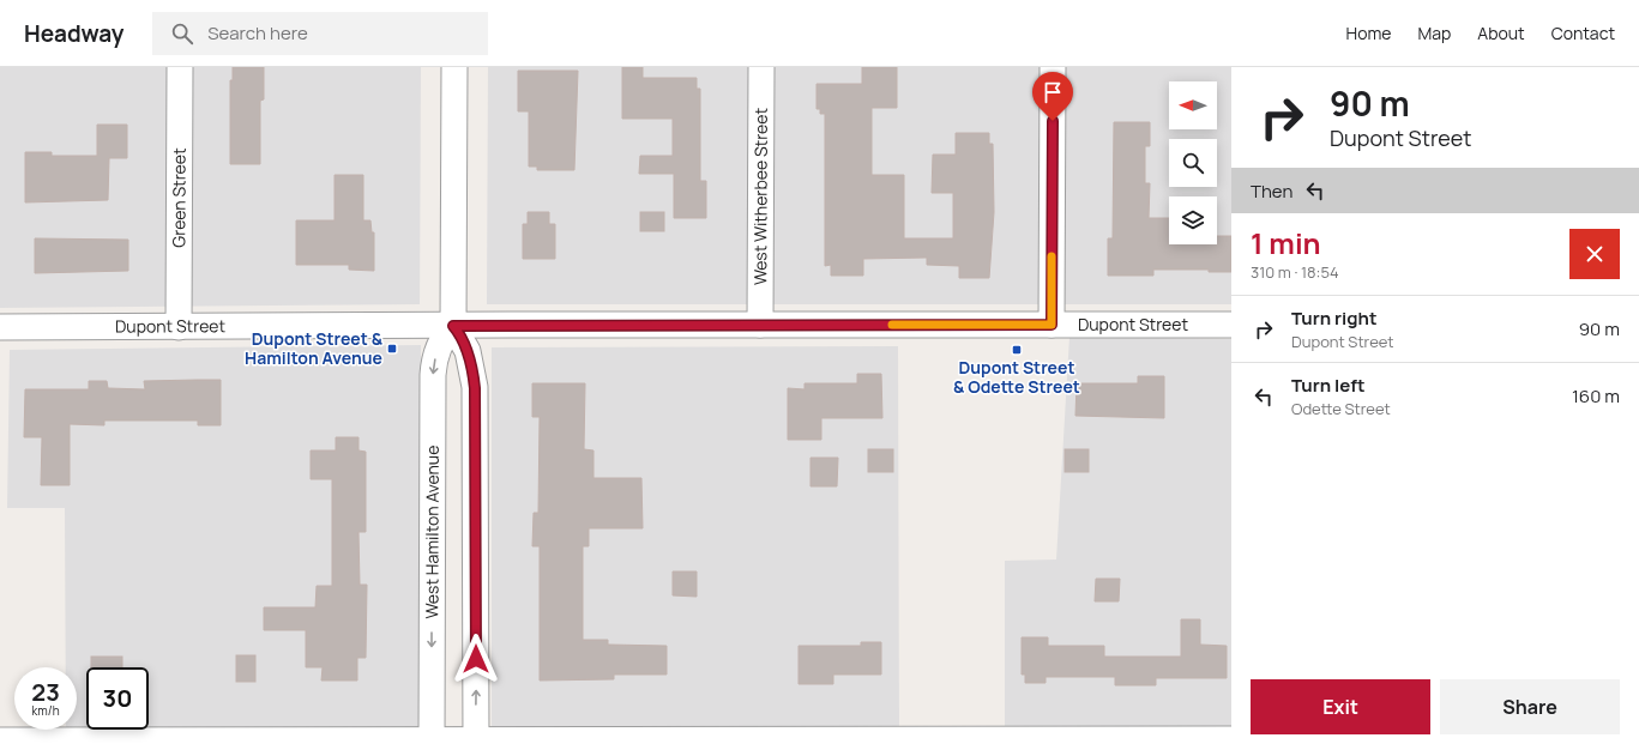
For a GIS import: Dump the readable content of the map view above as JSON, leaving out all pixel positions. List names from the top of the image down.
{
  "streets": {
    "street": [
      "West Witherbee Street",
      "Green Street",
      "Dupont Street",
      "West Hamilton Avenue"
    ]
  },
  "crossings": [
    ["West Witherbee Street", "Dupont Street"],
    ["Green Street", "Dupont Street"],
    ["Dupont Street", "West Hamilton Avenue"]
  ],
  "places": {
    "transit": ["Dupont Street & Hamilton Avenue", "Dupont Street & Odette Street"]
  },
  "north": "left",
  "page": {
    "header": "Headway",
    "search": "Search here",
    "nav": [
      "Home",
      "Map",
      "About",
      "Contact"
    ],
    "turn": ["90 m", "Dupont Street"],
    "then": "Then",
    "heading": ["1 min", "310 m · 18:54"],
    "list": [
      {
        "name": "Turn right",
        "note": "Dupont Street",
        "value": "90 m"
      },
      {
        "name": "Turn left",
        "note": "Odette Street",
        "value": "160 m"
      }
    ],
    "speed": "23 km/h",
    "limit": "30",
    "buttons": ["Exit", "Share"]
  }
}
